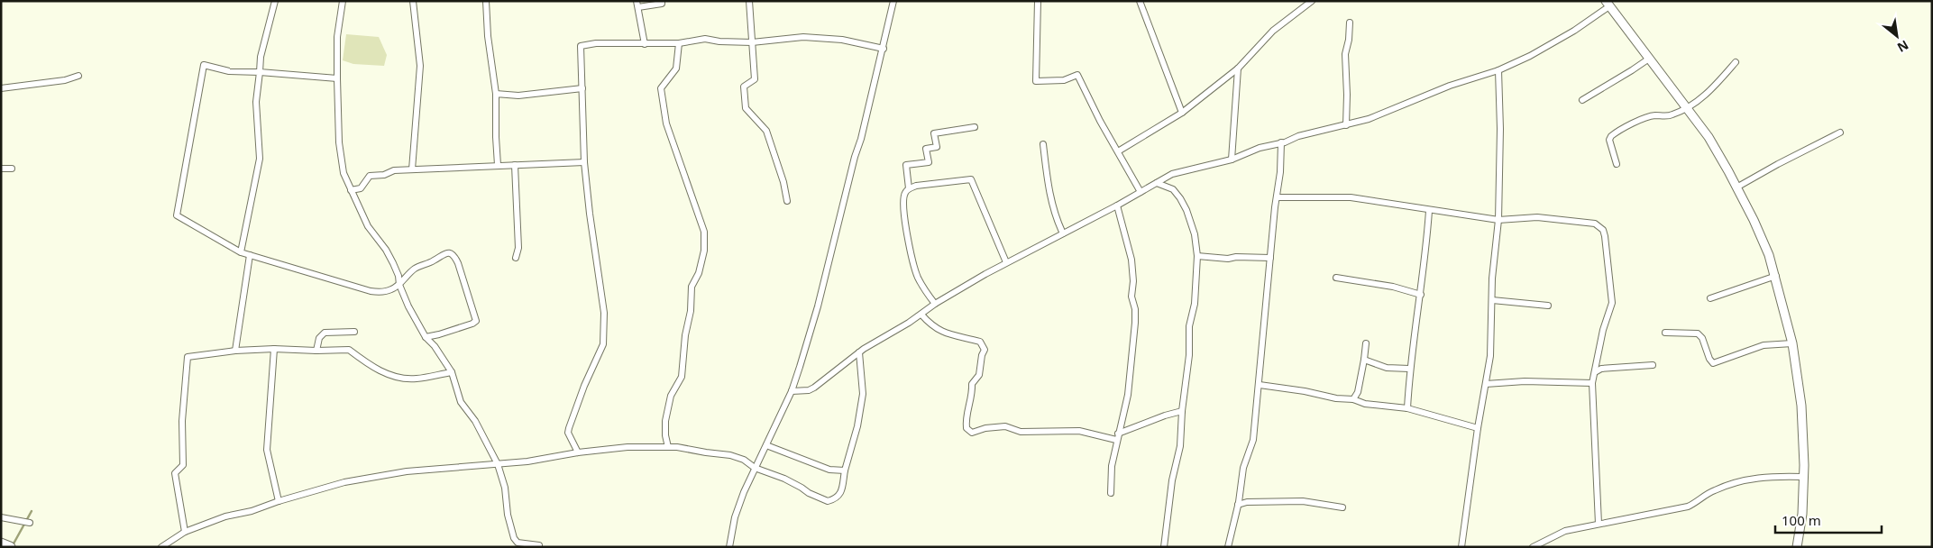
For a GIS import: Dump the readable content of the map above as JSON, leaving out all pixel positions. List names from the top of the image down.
{
  "scale_bar": "100 m",
  "north": "bottom right"
}
